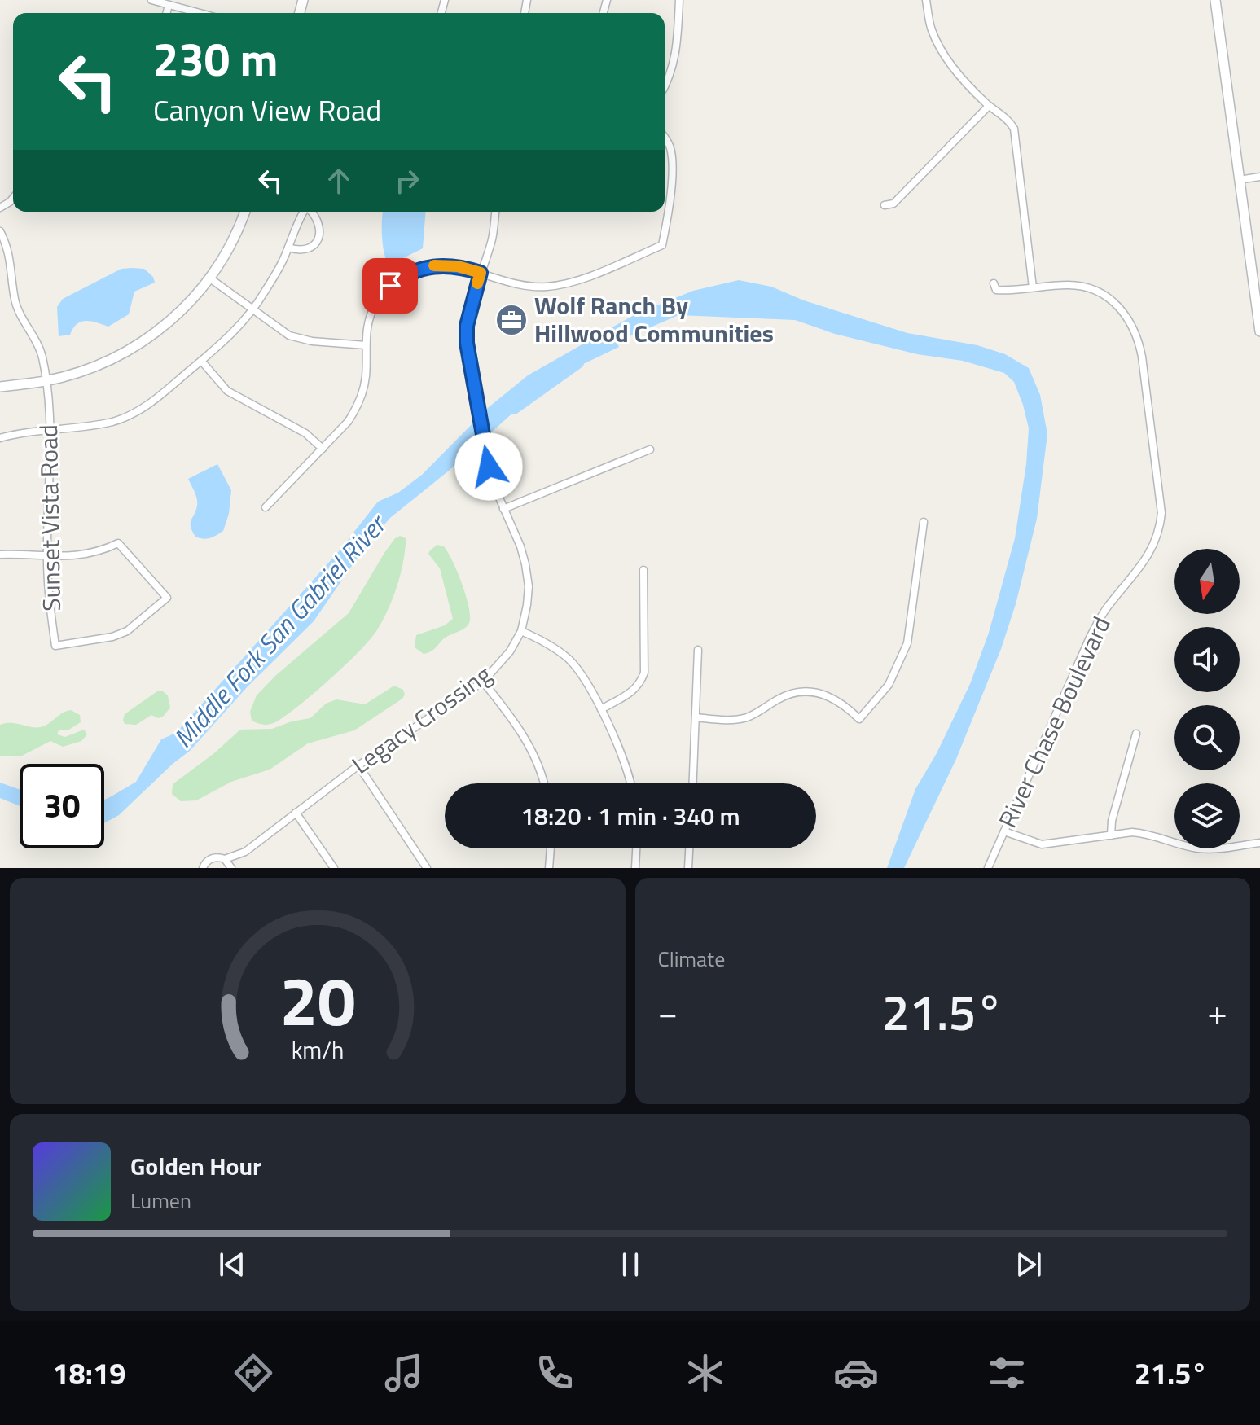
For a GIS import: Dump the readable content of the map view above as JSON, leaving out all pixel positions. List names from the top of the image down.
{
  "streets": {
    "street": ["Sunset Vista Road", "Legacy Crossing", "River Chase Boulevard"]
  },
  "water": ["Middle Fork San Gabriel River"],
  "places": {
    "office": ["Wolf Ranch By Hillwood Communities"]
  },
  "north": "bottom",
  "page": {
    "turn": ["230 m", "Canyon View Road"],
    "limit": "30",
    "trip": "18:20 · 1 min · 340 m",
    "tile": "Climate",
    "heat": ["−", "21.5°", "+"],
    "song": ["Golden Hour", "Lumen"],
    "tabs": ["18:19", "21.5°"],
    "gauge": ["20", "km/h"]
  }
}
